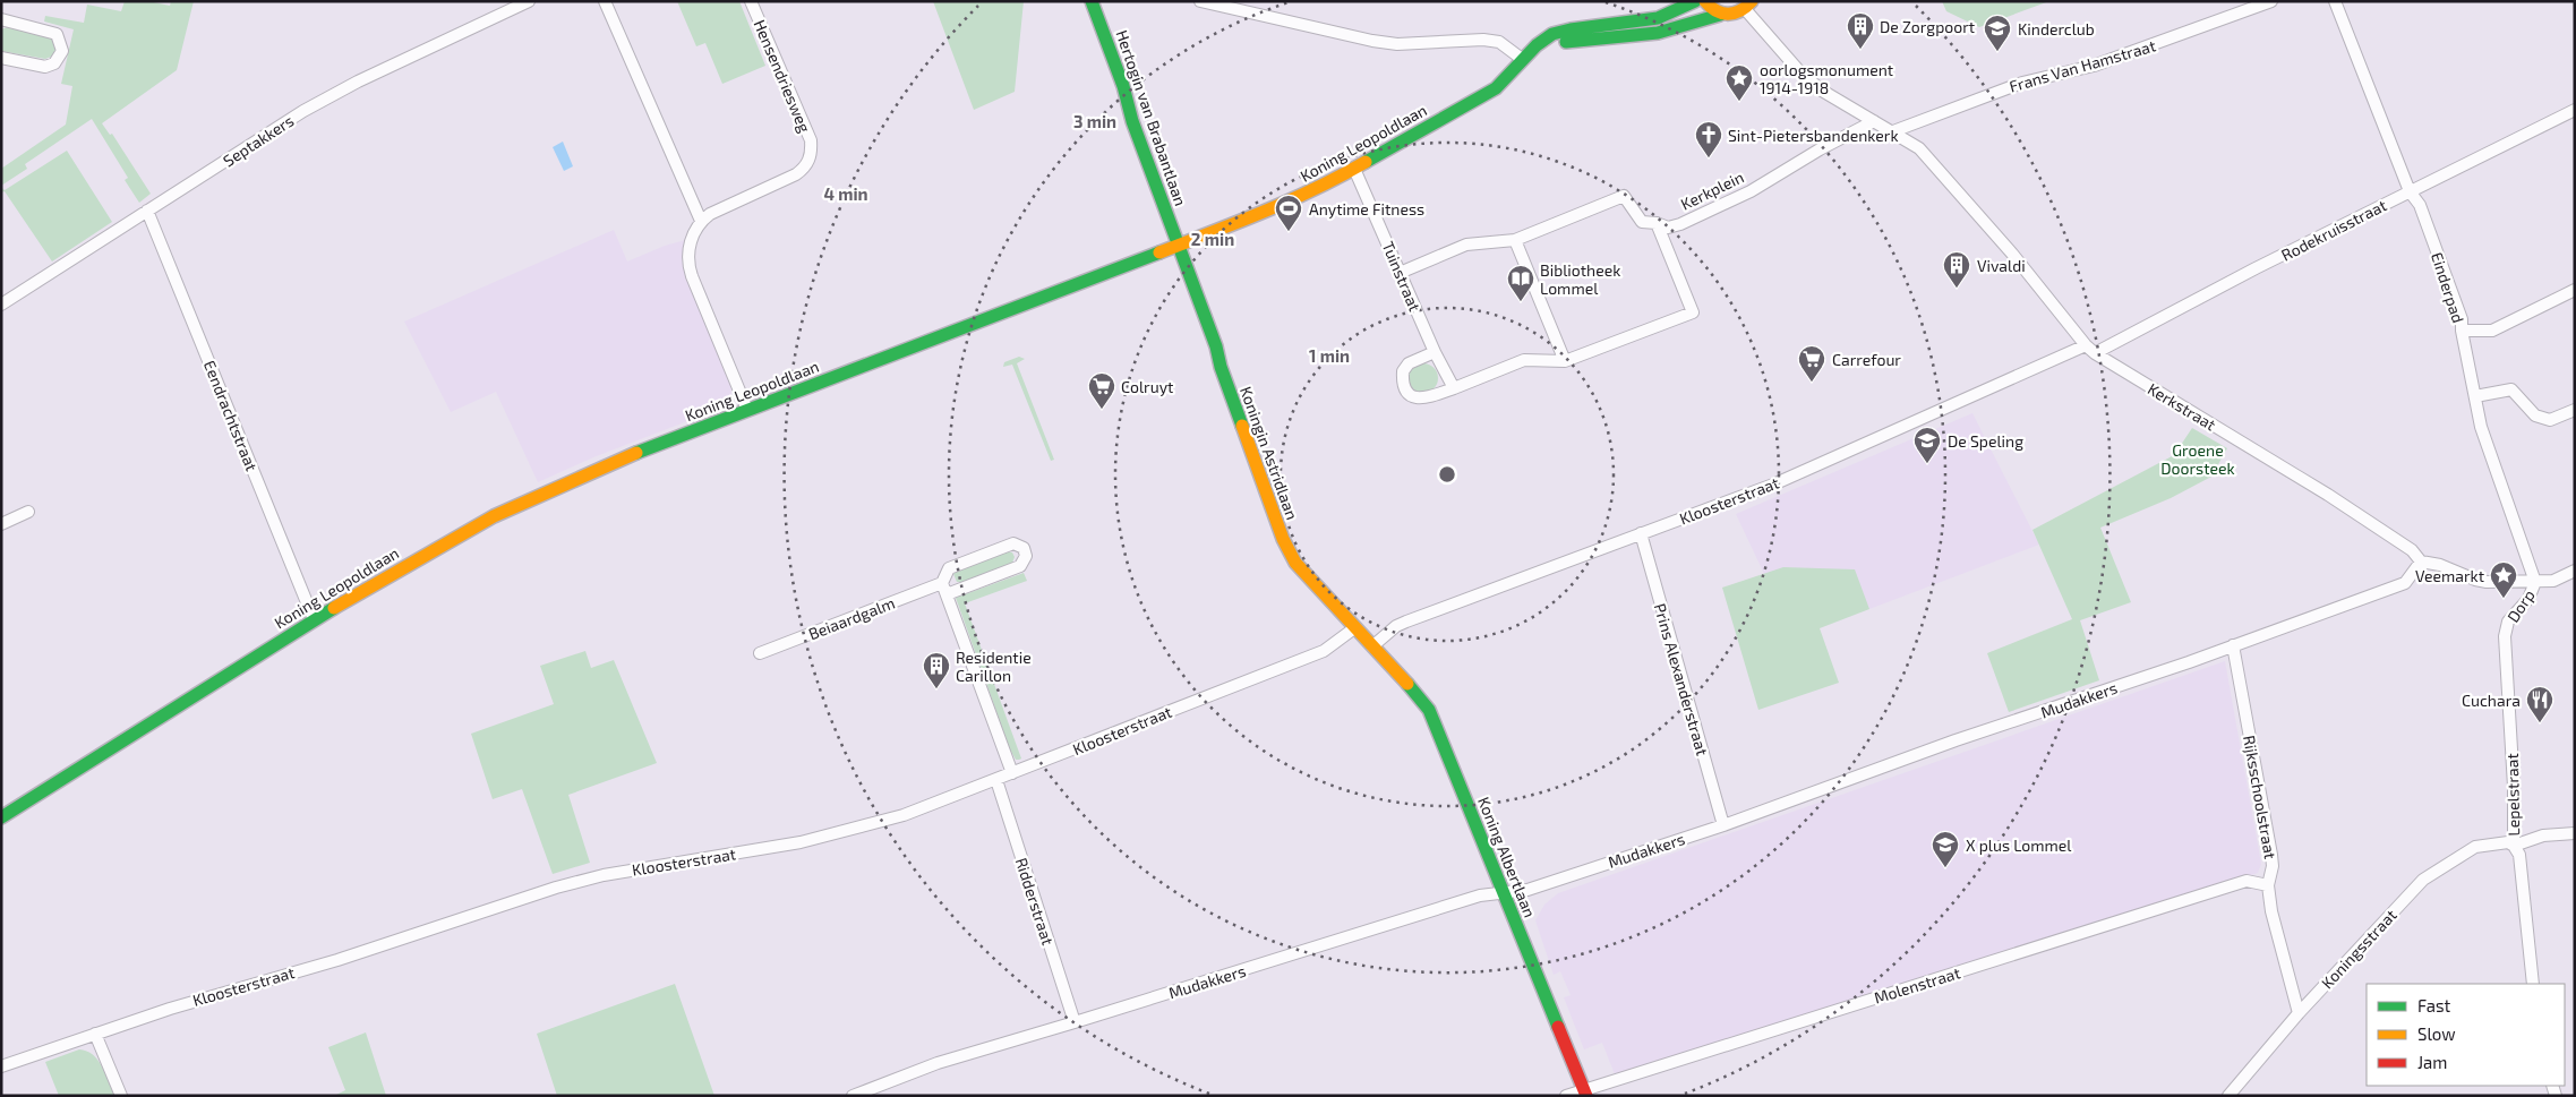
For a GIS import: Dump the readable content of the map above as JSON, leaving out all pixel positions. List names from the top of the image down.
{
  "streets": {
    "main road": [
      "Hertogin van Brabantlaan",
      "Koning Leopoldlaan",
      "Koningin Astridlaan",
      "Koning Albertlaan"
    ],
    "street": [
      "Frans Van Hamstraat",
      "Hensendriesweg",
      "Septakkers",
      "Kerkplein",
      "Rodekruisstraat",
      "Tuinstraat",
      "Einderpad",
      "Kerkstraat",
      "Eendrachtstraat",
      "Kloosterstraat",
      "Dorp",
      "Beiaardgalm",
      "Prins Alexanderstraat",
      "Mudakkers",
      "Lepelstraat",
      "Rijksschoolstraat",
      "Ridderstraat",
      "Koningsstraat",
      "Molenstraat"
    ]
  },
  "crossings": [
    ["Frans Van Hamstraat", "Kerkstraat"],
    ["Hertogin van Brabantlaan", "Koning Leopoldlaan"],
    ["Hertogin van Brabantlaan", "Koningin Astridlaan"],
    ["Septakkers", "Eendrachtstraat"],
    ["Koning Leopoldlaan", "Tuinstraat"],
    ["Koning Leopoldlaan", "Eendrachtstraat"],
    ["Koning Leopoldlaan", "Koningin Astridlaan"],
    ["Rodekruisstraat", "Einderpad"],
    ["Rodekruisstraat", "Kerkstraat"],
    ["Rodekruisstraat", "Kloosterstraat"],
    ["Einderpad", "Kerkstraat"],
    ["Einderpad", "Dorp"],
    ["Kerkstraat", "Kloosterstraat"],
    ["Kerkstraat", "Dorp"],
    ["Kerkstraat", "Mudakkers"],
    ["Koningin Astridlaan", "Kloosterstraat"],
    ["Koningin Astridlaan", "Koning Albertlaan"],
    ["Kloosterstraat", "Prins Alexanderstraat"],
    ["Kloosterstraat", "Koning Albertlaan"],
    ["Kloosterstraat", "Ridderstraat"],
    ["Dorp", "Lepelstraat"],
    ["Prins Alexanderstraat", "Mudakkers"],
    ["Mudakkers", "Rijksschoolstraat"],
    ["Mudakkers", "Koning Albertlaan"],
    ["Mudakkers", "Ridderstraat"],
    ["Lepelstraat", "Koningsstraat"],
    ["Rijksschoolstraat", "Koningsstraat"],
    ["Rijksschoolstraat", "Molenstraat"],
    ["Koning Albertlaan", "Molenstraat"]
  ],
  "parks": ["Groene Doorsteek"],
  "places": {
    "building": ["De Zorgpoort", "Vivaldi", "Residentie Carillon"],
    "school or university": ["Kinderclub", "De Speling", "X plus Lommel"],
    "place": ["oorlogsmonument 1914-1918", "Veemarkt"],
    "church": ["Sint-Pietersbandenkerk"],
    "sports": ["Anytime Fitness"],
    "library": ["Bibliotheek Lommel"],
    "supermarket": ["Carrefour", "Colruyt"],
    "restaurant": ["Cuchara"]
  },
  "legend": ["Fast", "Slow", "Jam"],
  "rings": [
    "3 min",
    "4 min",
    "2 min",
    "1 min"
  ]
}
